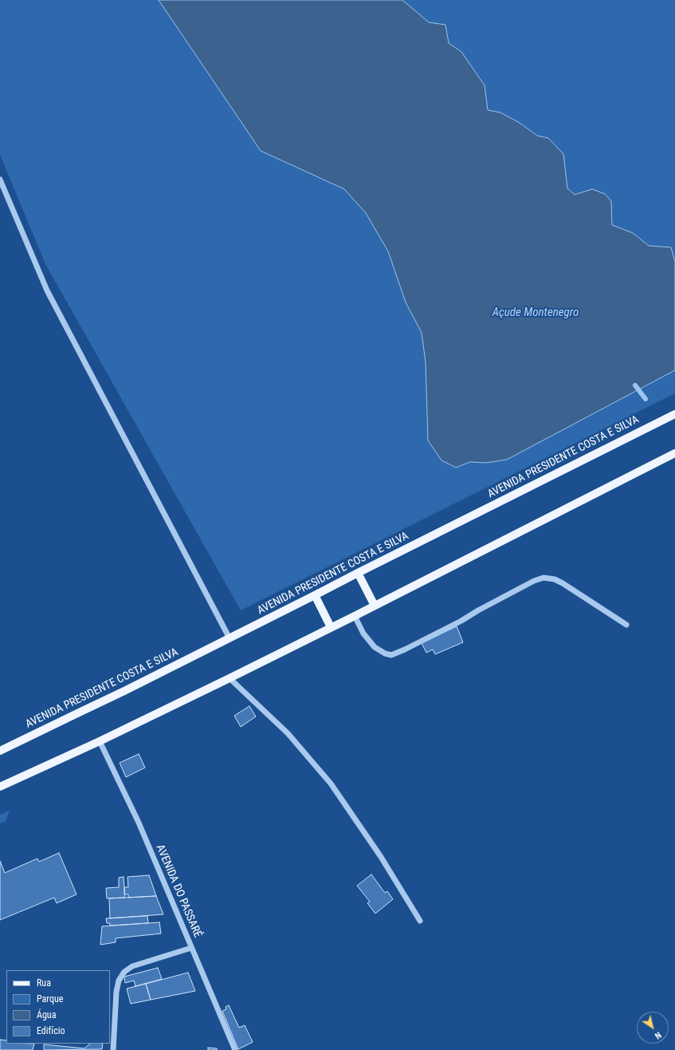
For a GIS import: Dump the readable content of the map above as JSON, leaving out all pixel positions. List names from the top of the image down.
{
  "streets": {
    "main road": ["AVENIDA PRESIDENTE COSTA E SILVA"],
    "street": ["AVENIDA DO PASSARÉ"]
  },
  "water": ["Açude Montenegro"],
  "legend": [
    "Rua",
    "Parque",
    "Água",
    "Edifício"
  ],
  "north": "bottom right"
}
